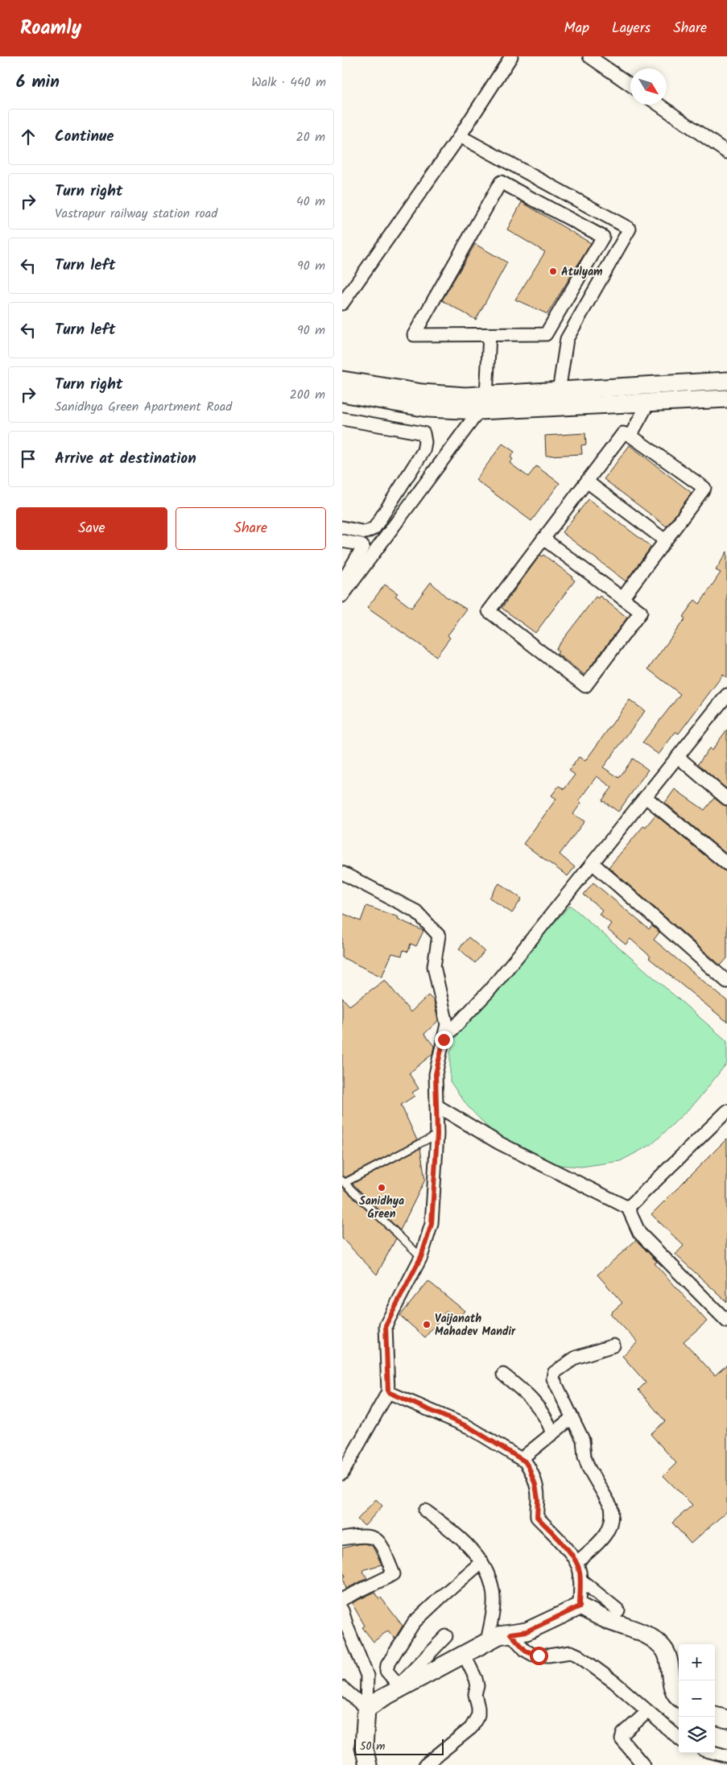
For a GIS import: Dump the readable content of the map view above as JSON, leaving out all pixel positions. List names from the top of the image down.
{
  "places": ["Atulyam", "Sanidhya Green", "Vaijanath Mahadev Mandir"],
  "scale_bar": "50 m",
  "north": "bottom right",
  "page": {
    "header": "Roamly",
    "nav": ["Map", "Layers", "Share"],
    "heading": ["6 min", "Walk · 440 m"],
    "list": [
      ["Continue", "20 m"],
      ["Turn right", "Vastrapur railway station road", "40 m"],
      ["Turn left", "90 m"],
      ["Turn left", "90 m"],
      ["Turn right", "Sanidhya Green Apartment Road", "200 m"],
      "Arrive at destination"
    ],
    "buttons": ["Save", "Share"],
    "map_buttons": ["+", "−"],
    "scale": "50 m"
  }
}
